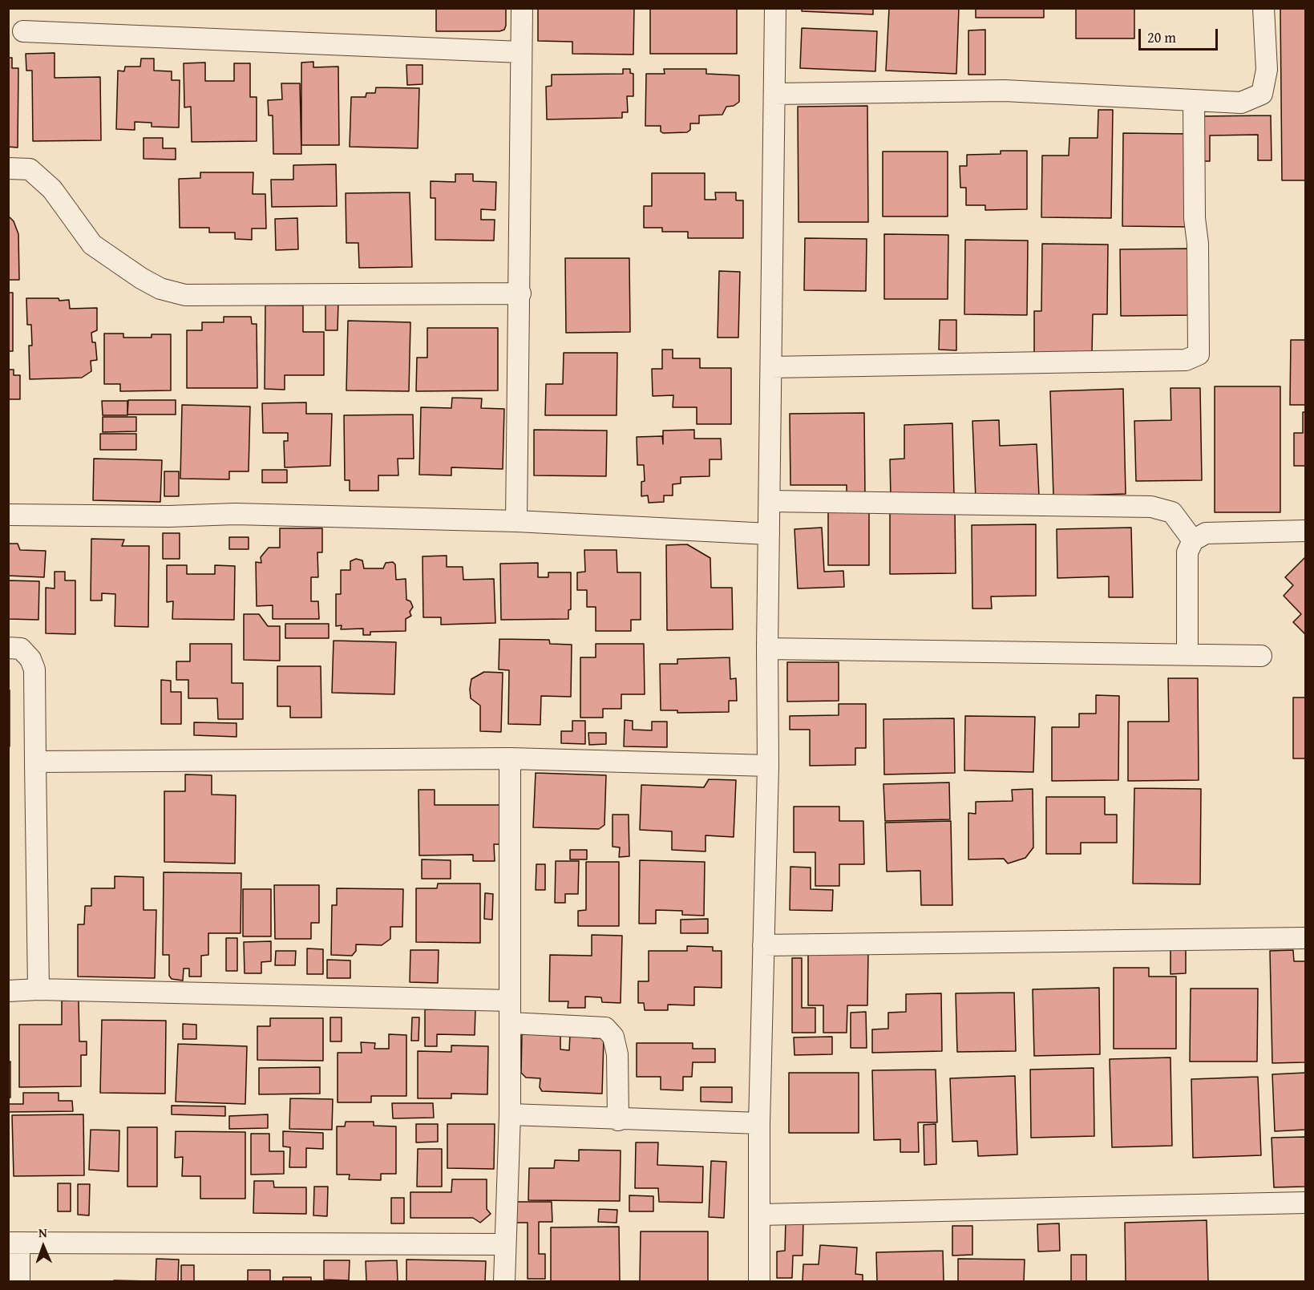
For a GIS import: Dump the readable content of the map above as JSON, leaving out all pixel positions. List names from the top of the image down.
{
  "scale_bar": "20 m",
  "north": "top"
}
